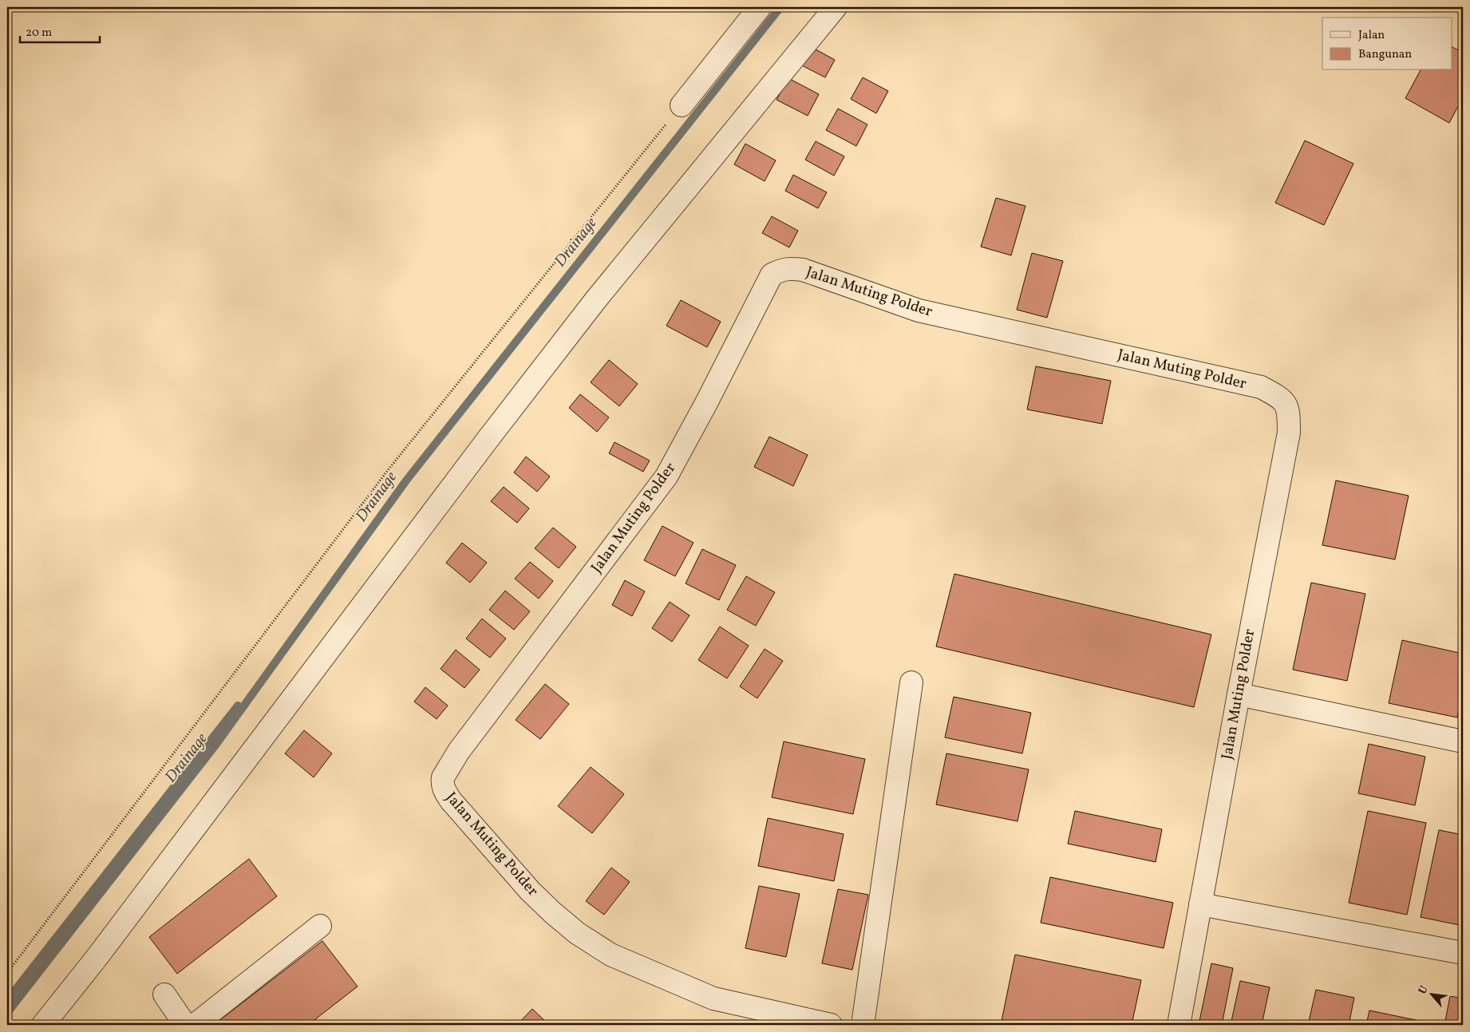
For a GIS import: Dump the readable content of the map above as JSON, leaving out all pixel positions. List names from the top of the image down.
{
  "streets": {
    "street": ["Jalan Muting Polder"]
  },
  "water": ["Drainage"],
  "legend": ["Jalan", "Bangunan"],
  "scale_bar": "20 m",
  "north": "top left"
}
